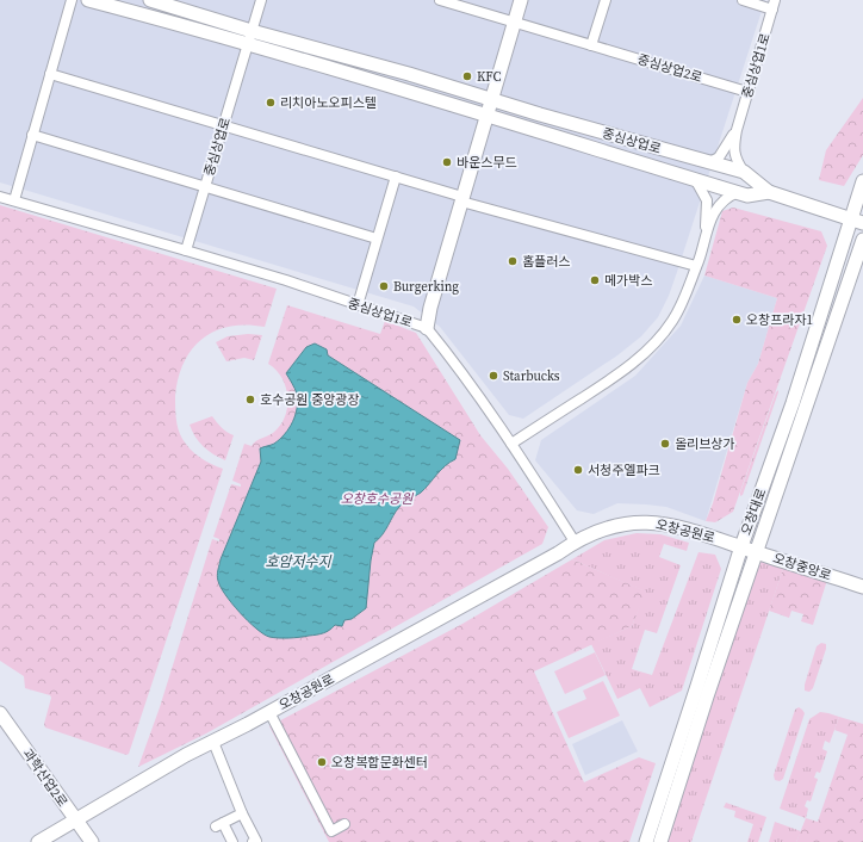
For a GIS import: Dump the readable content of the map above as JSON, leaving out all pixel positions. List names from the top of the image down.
{
  "streets": {
    "street": [
      "중심상업1로",
      "중심상업2로",
      "중심상업로",
      "오창대로",
      "오창공원로",
      "오창중앙로",
      "과학산업2로"
    ]
  },
  "crossings": [
    ["중심상업1로", "중심상업2로"],
    ["중심상업1로", "중심상업로"],
    ["중심상업로", "오창대로"],
    ["오창대로", "오창공원로"],
    ["오창대로", "오창중앙로"],
    ["오창공원로", "오창중앙로"],
    ["오창공원로", "과학산업2로"]
  ],
  "water": ["호암저수지"],
  "parks": ["오창호수공원"],
  "places": [
    "KFC",
    "리치아노오피스텔",
    "바운스무드",
    "홈플러스",
    "메가박스",
    "Burgerking",
    "오창프라자1",
    "Starbucks",
    "호수공원 중앙광장",
    "올리브상가",
    "서청주엘파크",
    "오창복합문화센터"
  ]
}
